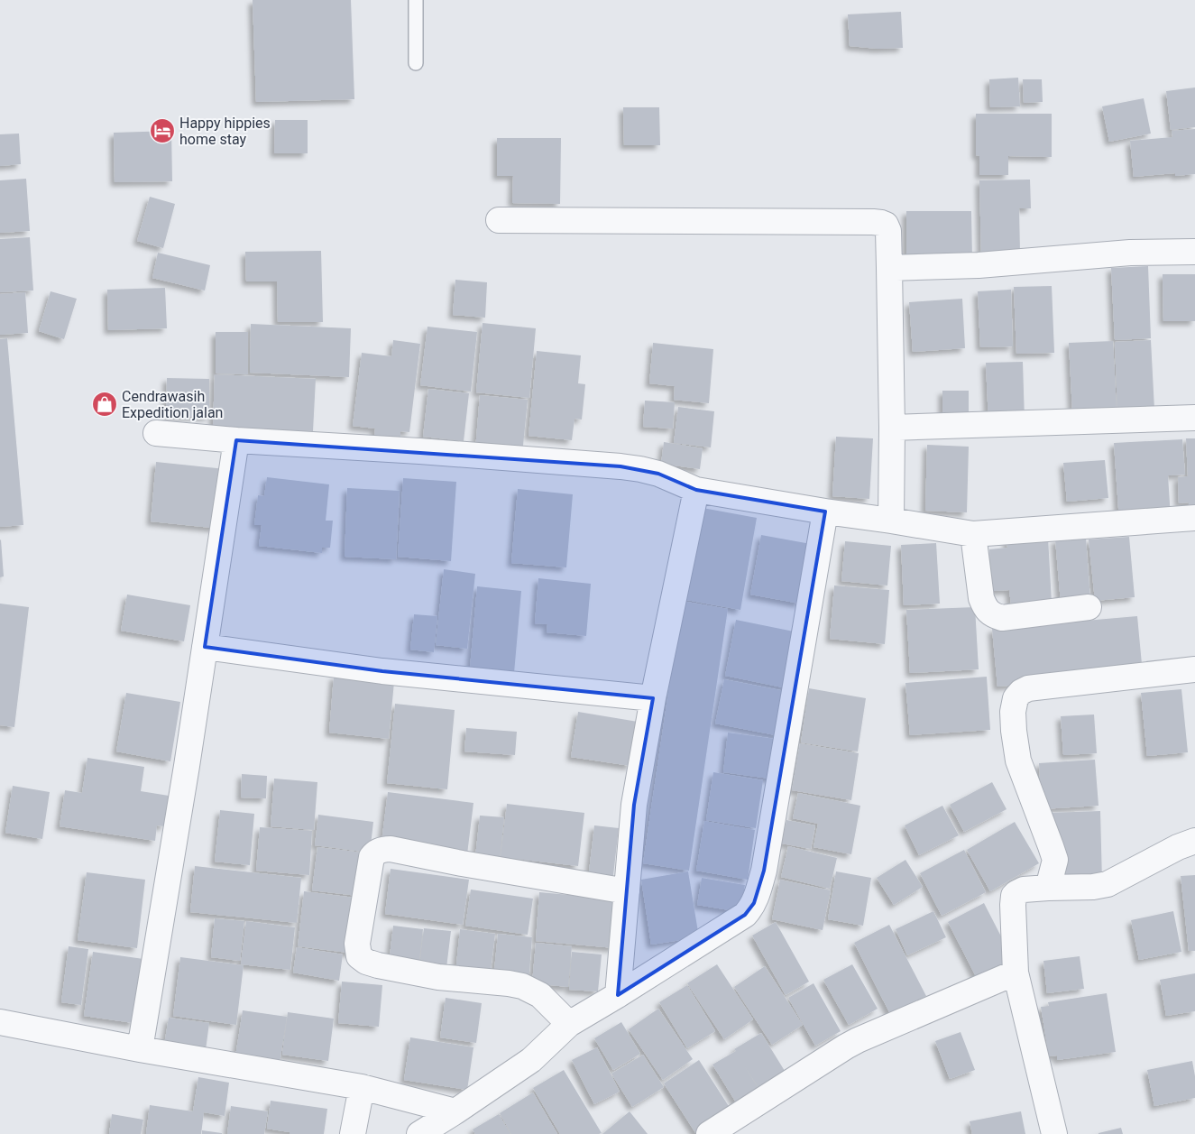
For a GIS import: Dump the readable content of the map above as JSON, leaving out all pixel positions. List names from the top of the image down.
{
  "places": {
    "hotel": ["Happy hippies home stay"],
    "shop": ["Cendrawasih Expedition jalan"]
  }
}
